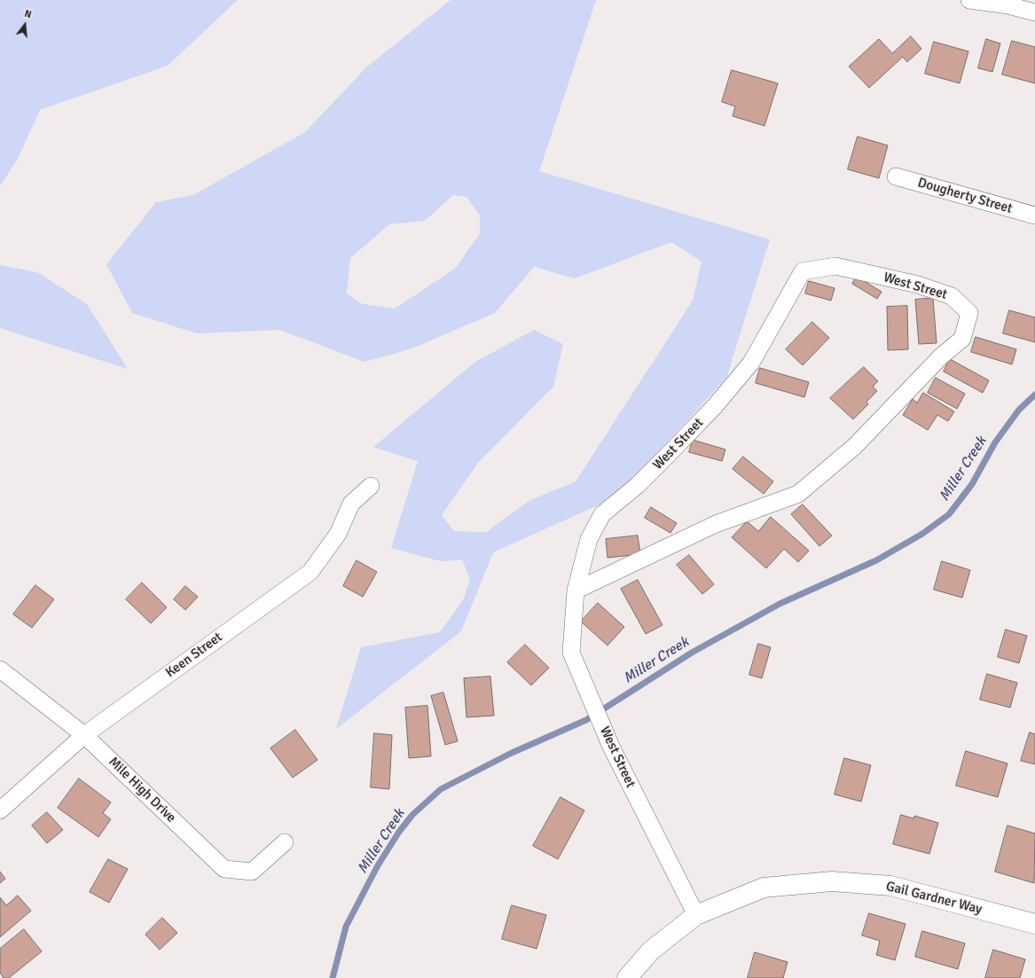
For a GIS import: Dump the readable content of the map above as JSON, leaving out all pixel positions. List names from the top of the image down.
{
  "streets": {
    "street": [
      "Dougherty Street",
      "West Street",
      "Keen Street",
      "Mile High Drive",
      "Gail Gardner Way"
    ]
  },
  "crossings": [
    ["West Street", "Gail Gardner Way"],
    ["Keen Street", "Mile High Drive"]
  ],
  "water": ["Miller Creek"],
  "north": "top"
}
